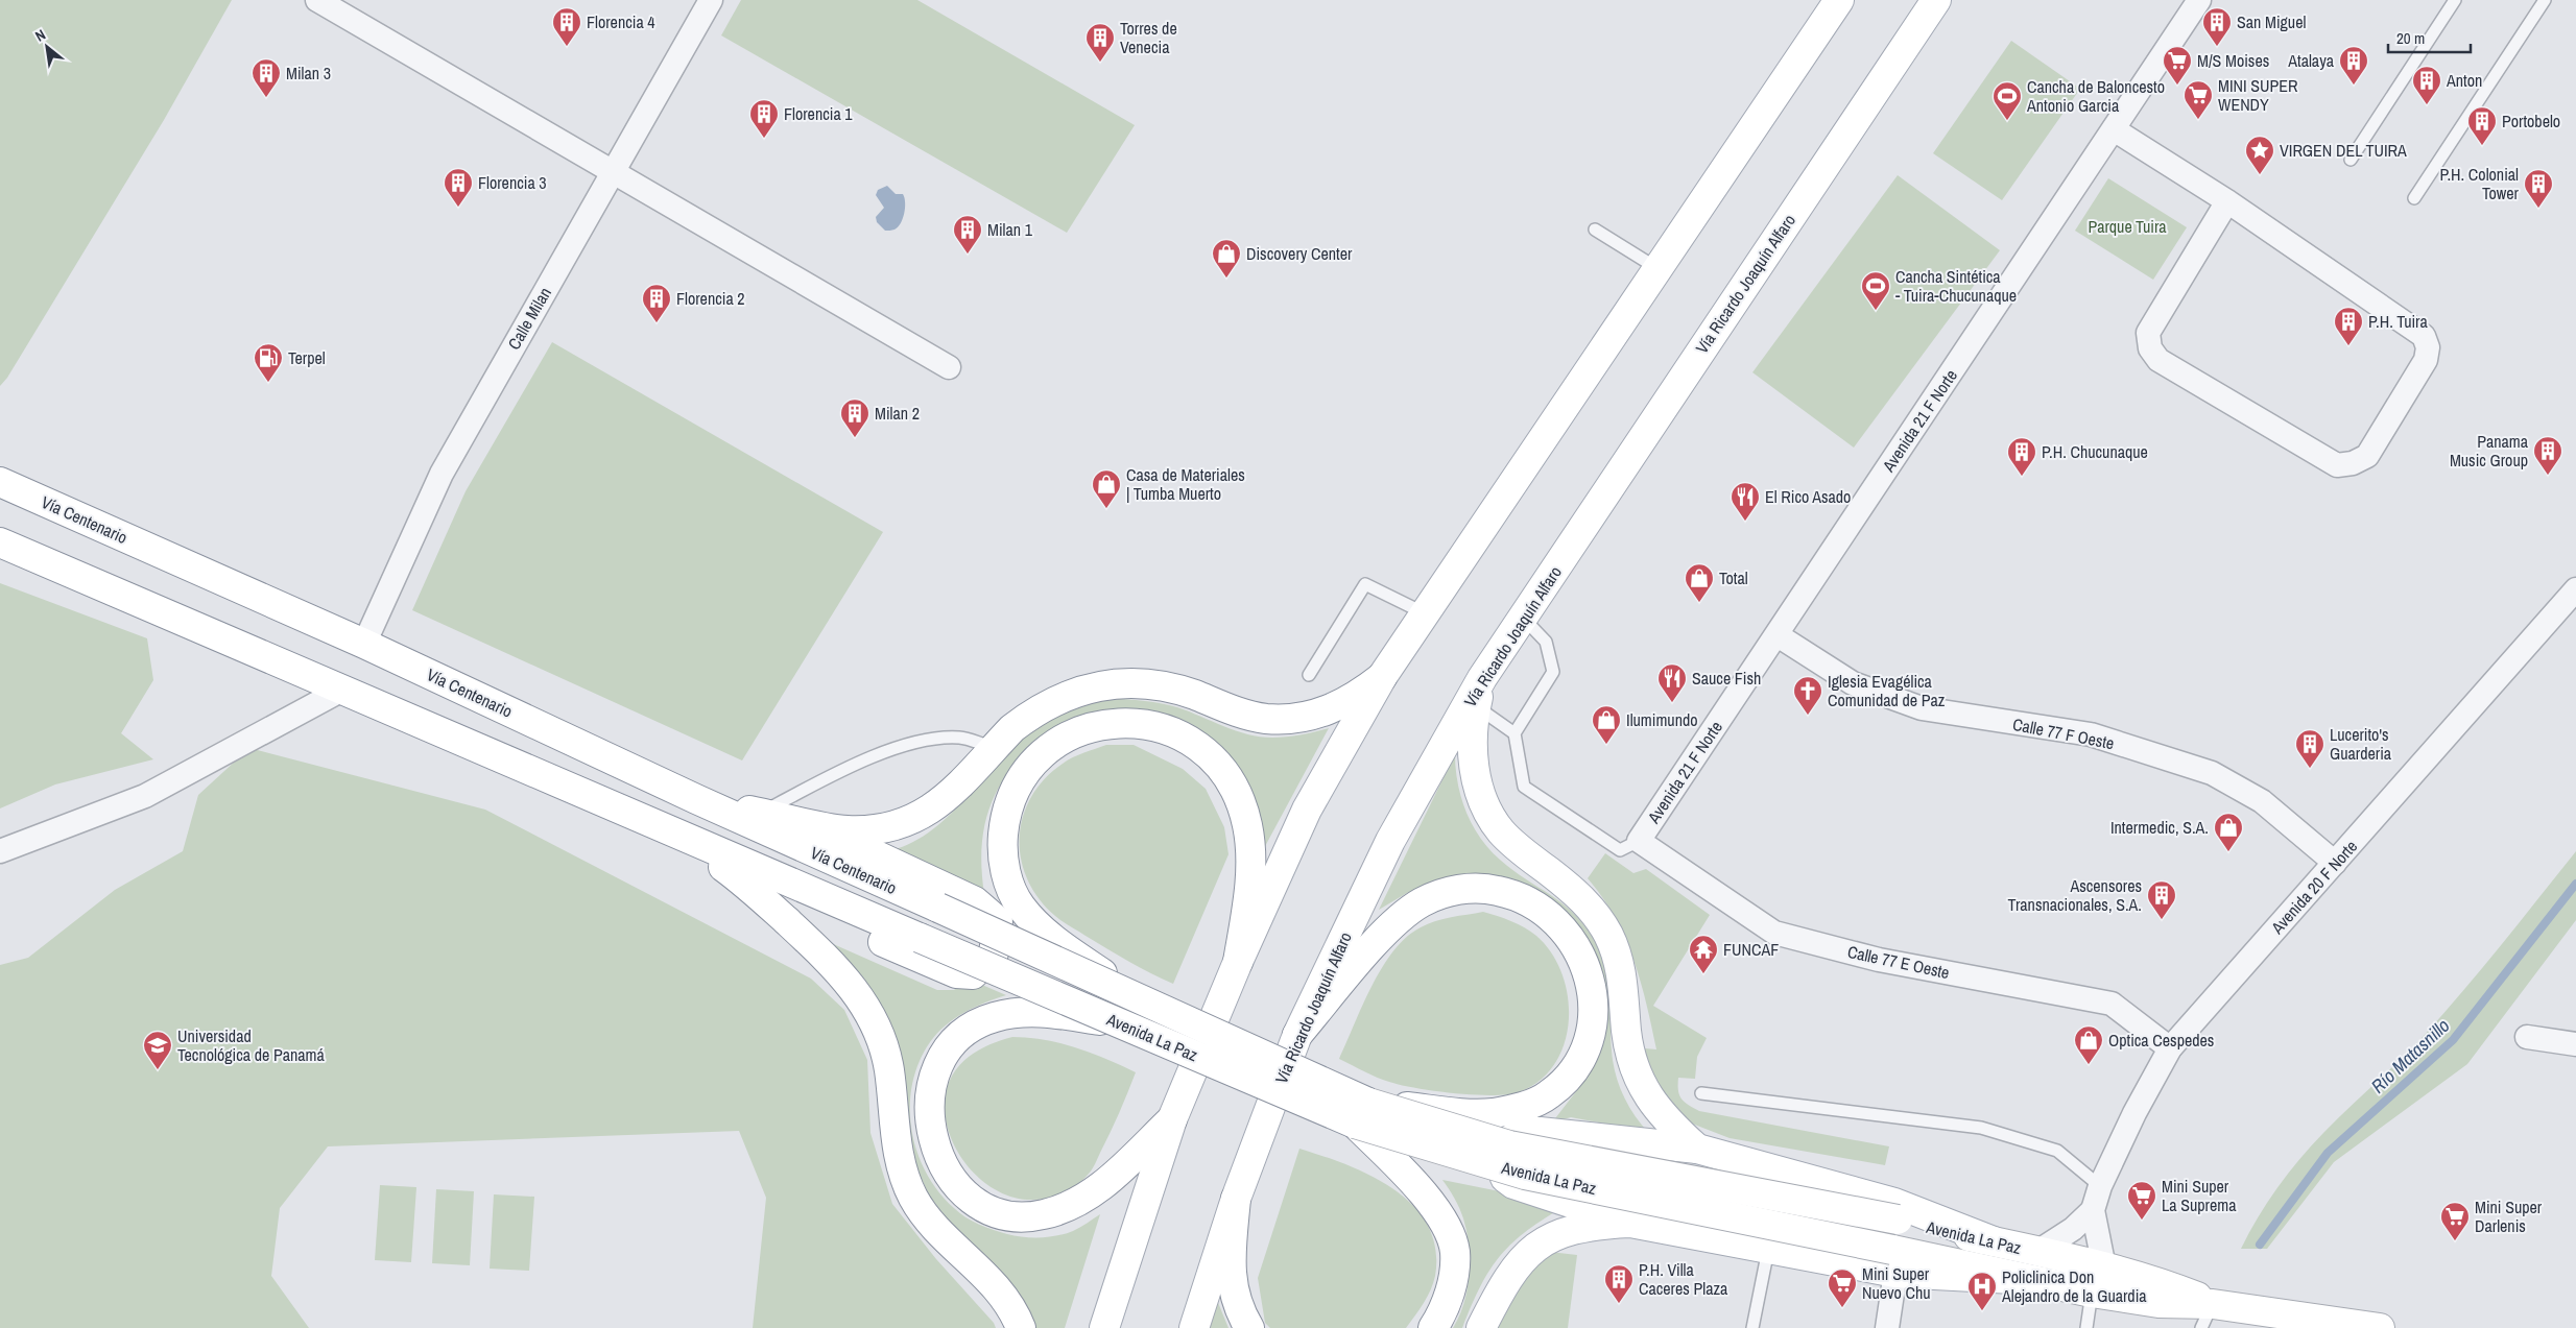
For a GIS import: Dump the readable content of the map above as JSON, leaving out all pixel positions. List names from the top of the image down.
{
  "streets": {
    "main road": ["Vía Ricardo Joaquín Alfaro", "Vía Centenario", "Avenida La Paz"],
    "street": [
      "Calle Milan",
      "Avenida 21 F Norte",
      "Calle 77 F Oeste",
      "Avenida 20 F Norte",
      "Calle 77 E Oeste"
    ]
  },
  "crossings": [
    ["Calle Milan", "Vía Centenario"],
    ["Avenida 21 F Norte", "Calle 77 F Oeste"],
    ["Avenida 21 F Norte", "Calle 77 E Oeste"],
    ["Vía Centenario", "Avenida La Paz"],
    ["Calle 77 F Oeste", "Avenida 20 F Norte"],
    ["Avenida 20 F Norte", "Calle 77 E Oeste"],
    ["Avenida 20 F Norte", "Avenida La Paz"]
  ],
  "water": ["Río Matasnillo"],
  "parks": ["Parque Tuira"],
  "places": {
    "building": [
      "Florencia 4",
      "San Miguel",
      "Torres de Venecia",
      "Atalaya",
      "Milan 3",
      "Anton",
      "Florencia 1",
      "Portobelo",
      "Florencia 3",
      "P.H. Colonial Tower",
      "Milan 1",
      "Florencia 2",
      "P.H. Tuira",
      "Milan 2",
      "Panama Music Group",
      "P.H. Chucunaque",
      "Lucerito's Guarderia",
      "Ascensores Transnacionales, S.A.",
      "P.H. Villa Caceres Plaza"
    ],
    "supermarket": [
      "M/S Moises",
      "MINI SUPER WENDY",
      "Mini Super La Suprema",
      "Mini Super Darlenis",
      "Mini Super Nuevo Chu"
    ],
    "sports": ["Cancha de Baloncesto Antonio Garcia", "Cancha Sintética - Tuira-Chucunaque"],
    "place": ["VIRGEN DEL TUIRA"],
    "shop": [
      "Discovery Center",
      "Casa de Materiales | Tumba Muerto",
      "Total",
      "Ilumimundo",
      "Intermedic, S.A.",
      "Optica Cespedes"
    ],
    "fuel station": ["Terpel"],
    "restaurant": ["El Rico Asado", "Sauce Fish"],
    "church": ["Iglesia Evagélica Comunidad de Paz"],
    "temple": ["FUNCAF"],
    "school or university": ["Universidad Tecnológica de Panamá"],
    "hospital": ["Policlinica Don Alejandro de la Guardia"]
  },
  "scale_bar": "20 m",
  "north": "top left"
}
